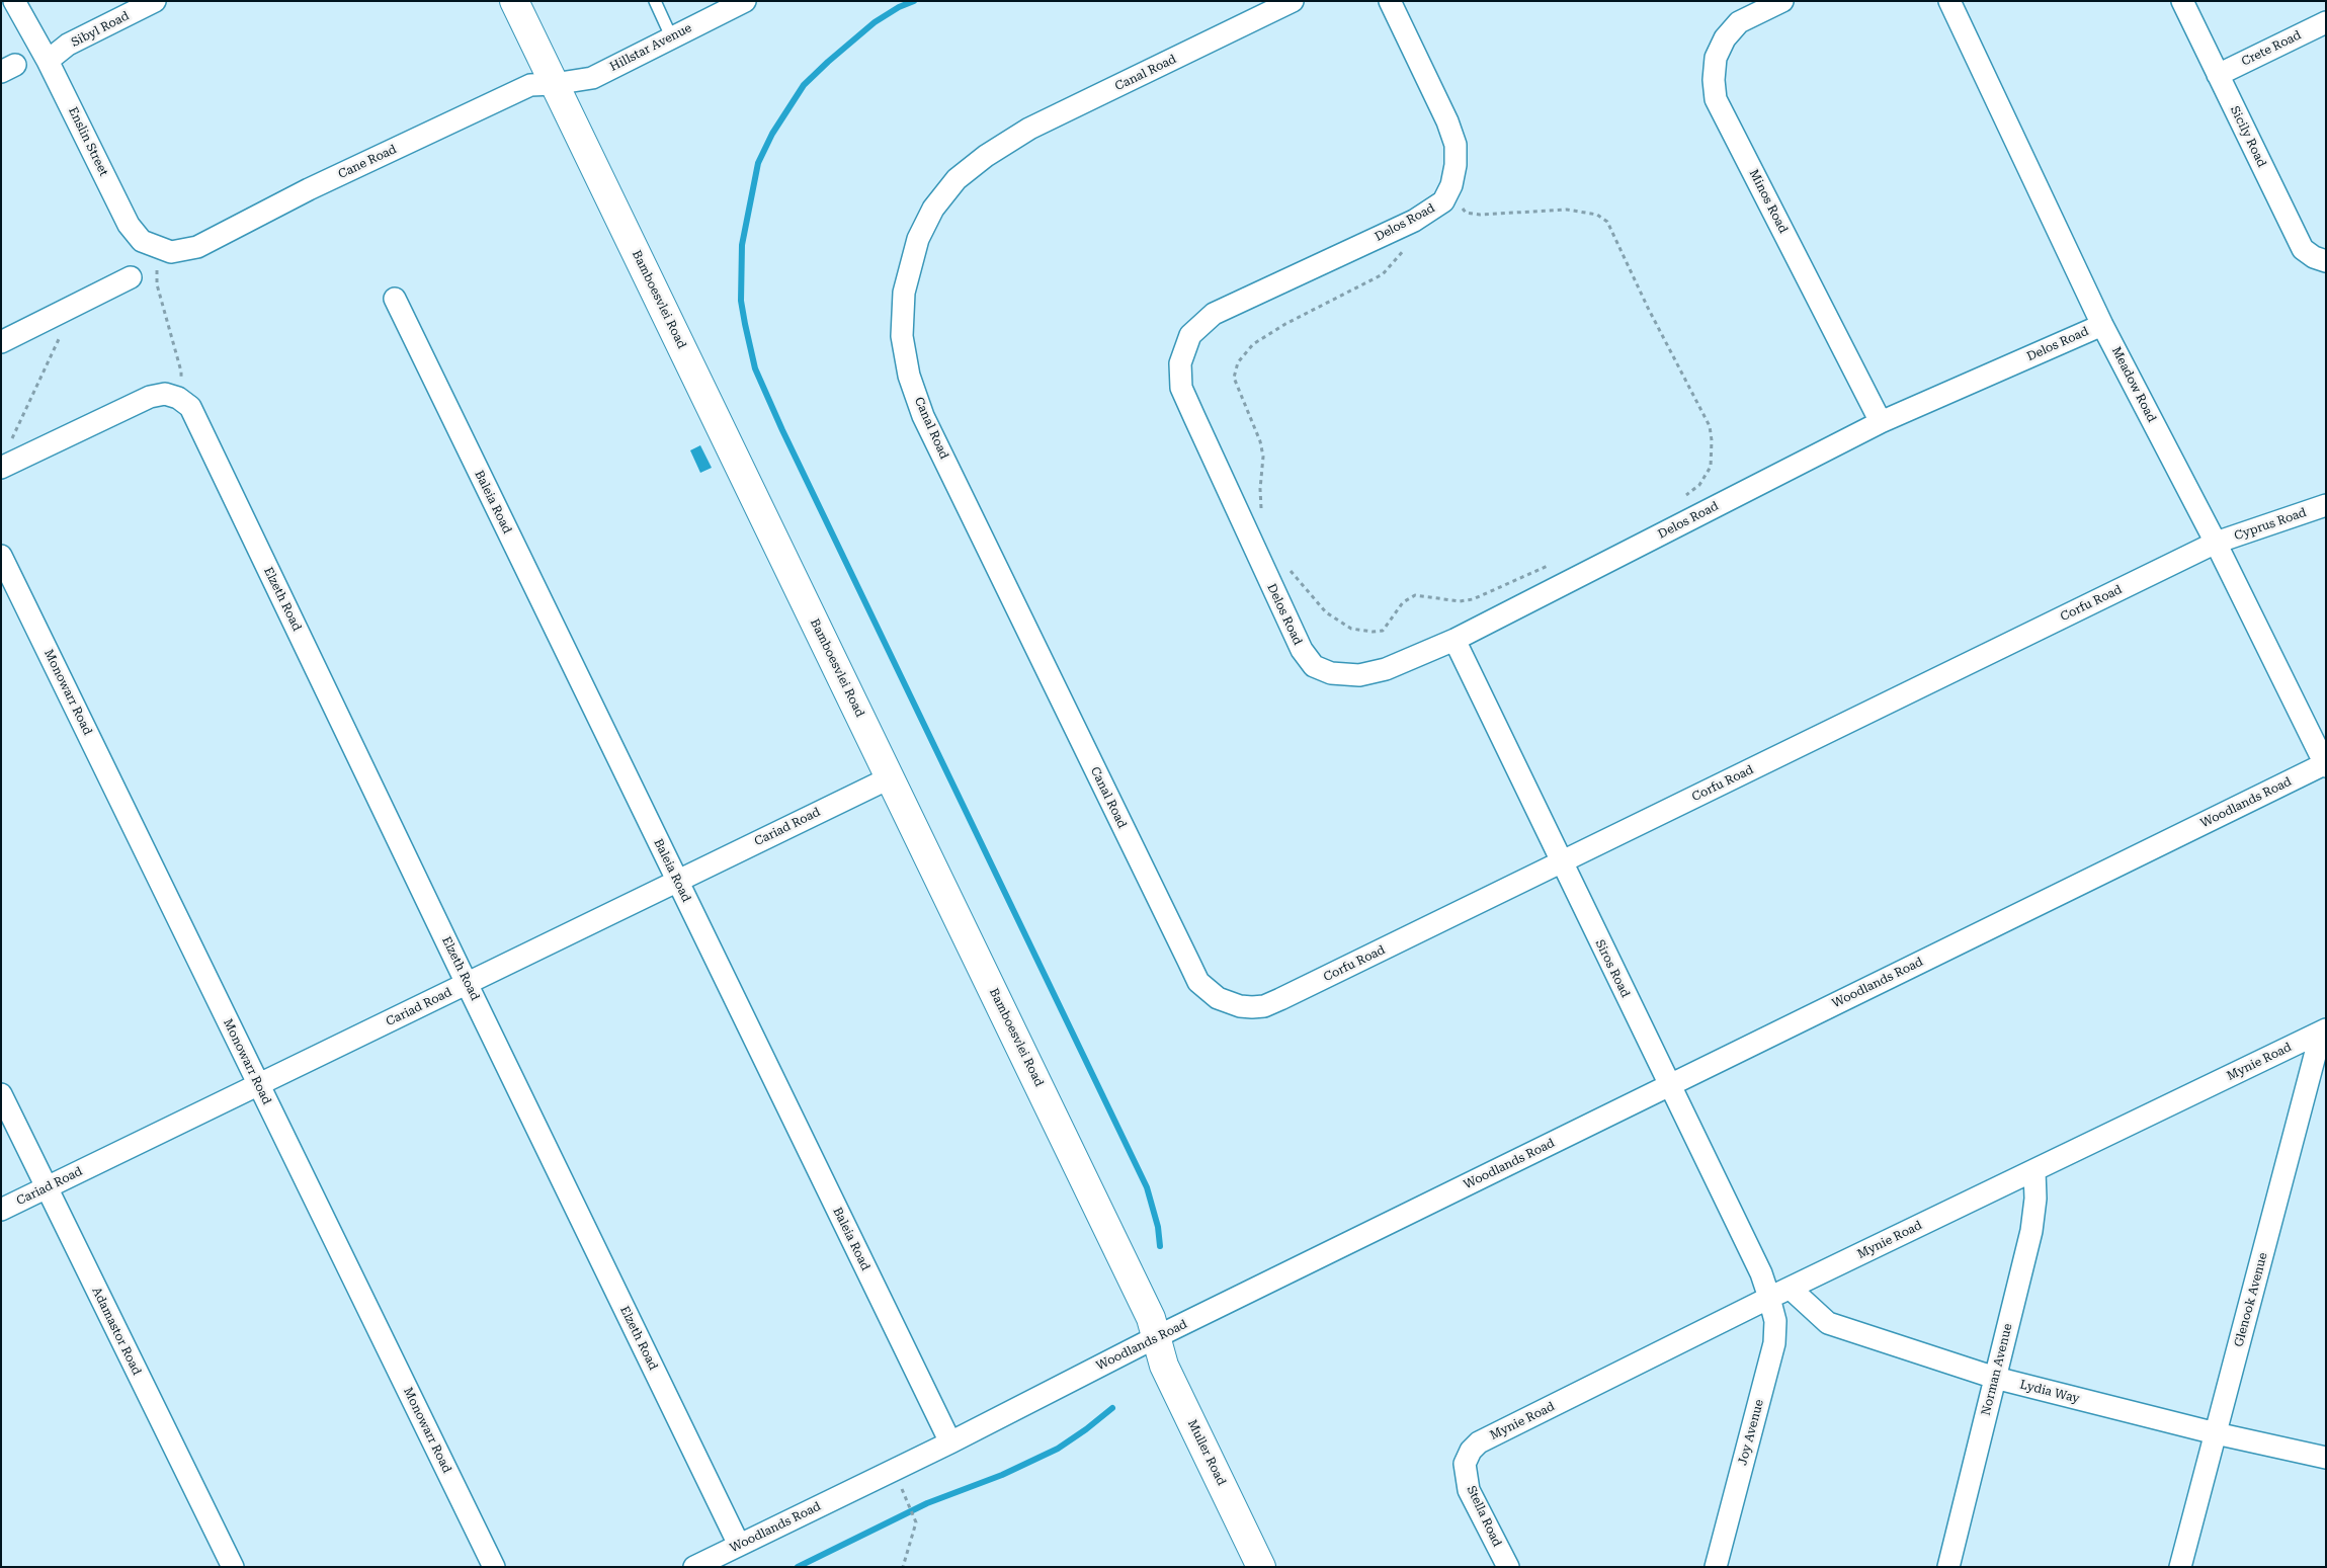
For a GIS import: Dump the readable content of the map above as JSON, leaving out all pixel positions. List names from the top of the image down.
{
  "streets": {
    "street": [
      "Sibyl Road",
      "Hillstar Avenue",
      "Crete Road",
      "Canal Road",
      "Sicily Road",
      "Enslin Street",
      "Cane Road",
      "Minos Road",
      "Delos Road",
      "Bamboesvlei Road",
      "Meadow Road",
      "Baleia Road",
      "Cyprus Road",
      "Elzeth Road",
      "Corfu Road",
      "Monowarr Road",
      "Woodlands Road",
      "Cariad Road",
      "Siros Road",
      "Mynie Road",
      "Glenook Avenue",
      "Adamastor Road",
      "Norman Avenue",
      "Lydia Way",
      "Joy Avenue",
      "Muller Road",
      "Stella Road"
    ]
  },
  "crossings": [
    ["Sibyl Road", "Enslin Street"],
    ["Hillstar Avenue", "Cane Road"],
    ["Hillstar Avenue", "Bamboesvlei Road"],
    ["Crete Road", "Sicily Road"],
    ["Canal Road", "Corfu Road"],
    ["Enslin Street", "Cane Road"],
    ["Cane Road", "Bamboesvlei Road"],
    ["Minos Road", "Delos Road"],
    ["Delos Road", "Meadow Road"],
    ["Delos Road", "Siros Road"],
    ["Bamboesvlei Road", "Woodlands Road"],
    ["Bamboesvlei Road", "Cariad Road"],
    ["Bamboesvlei Road", "Muller Road"],
    ["Meadow Road", "Cyprus Road"],
    ["Meadow Road", "Corfu Road"],
    ["Meadow Road", "Woodlands Road"],
    ["Baleia Road", "Woodlands Road"],
    ["Baleia Road", "Cariad Road"],
    ["Cyprus Road", "Corfu Road"],
    ["Elzeth Road", "Woodlands Road"],
    ["Elzeth Road", "Cariad Road"],
    ["Corfu Road", "Siros Road"],
    ["Monowarr Road", "Cariad Road"],
    ["Woodlands Road", "Siros Road"],
    ["Woodlands Road", "Muller Road"],
    ["Cariad Road", "Adamastor Road"],
    ["Siros Road", "Mynie Road"],
    ["Siros Road", "Joy Avenue"],
    ["Mynie Road", "Glenook Avenue"],
    ["Mynie Road", "Norman Avenue"],
    ["Mynie Road", "Lydia Way"],
    ["Mynie Road", "Joy Avenue"],
    ["Mynie Road", "Stella Road"],
    ["Glenook Avenue", "Lydia Way"],
    ["Norman Avenue", "Lydia Way"]
  ]
}
